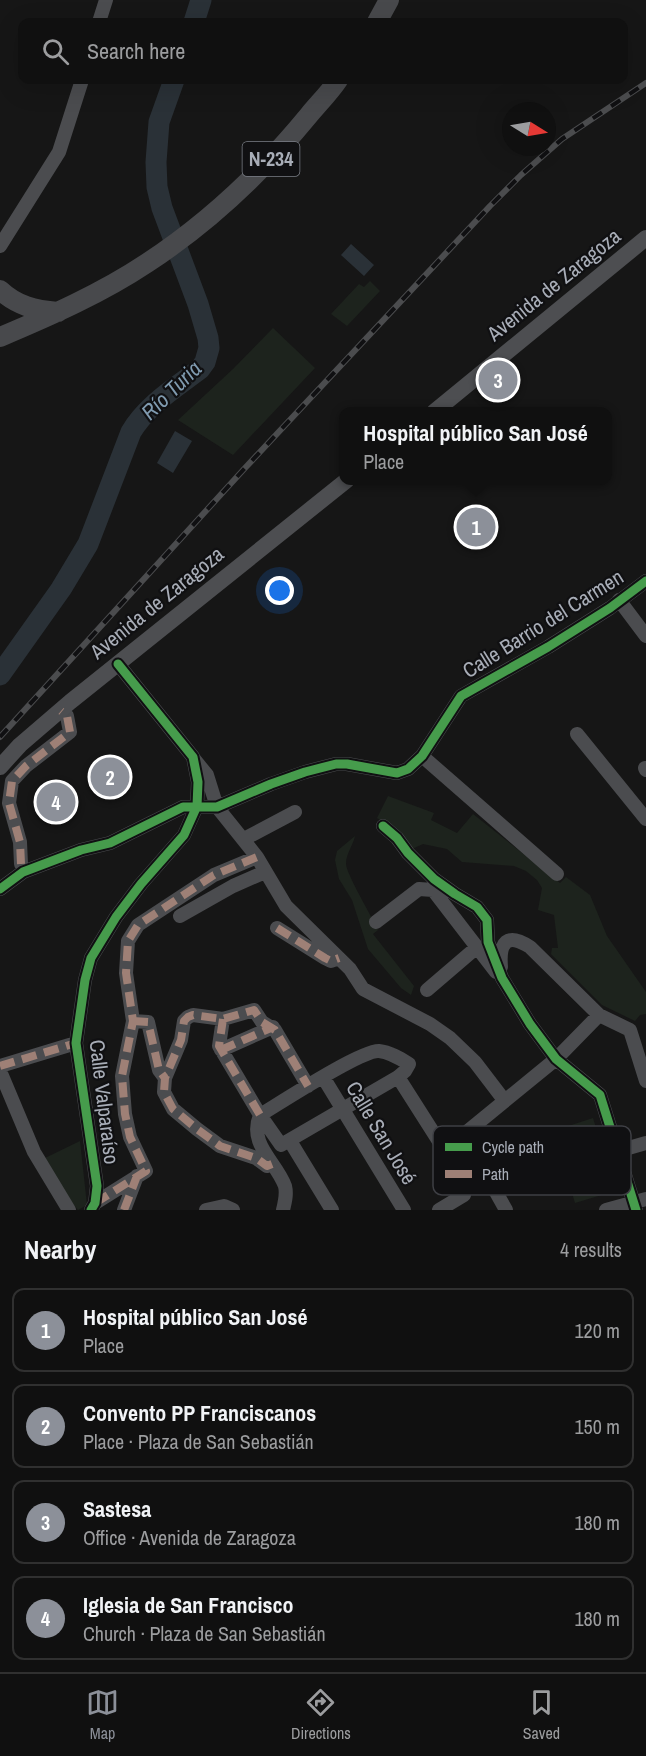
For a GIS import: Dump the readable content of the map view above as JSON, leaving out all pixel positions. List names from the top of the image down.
{
  "streets": {
    "highway": ["N-234"],
    "main road": ["Avenida de Zaragoza"],
    "street": ["Calle Barrio del Carmen", "Calle Valparaíso", "Calle San José"]
  },
  "crossings": [
    ["Avenida de Zaragoza", "Calle Valparaíso"],
    ["Calle Barrio del Carmen", "Calle Valparaíso"]
  ],
  "water": ["Río Turia"],
  "legend": ["Cycle path", "Path"],
  "north": "right",
  "page": {
    "search": "Search here",
    "pins": [
      "3",
      "1",
      "2",
      "4"
    ],
    "popup": ["Hospital público San José", "Place"],
    "heading": ["Nearby", "4 results"],
    "list": [
      {
        "mark": "1",
        "name": "Hospital público San José",
        "note": "Place",
        "value": "120 m"
      },
      {
        "mark": "2",
        "name": "Convento PP Franciscanos",
        "note": "Place · Plaza de San Sebastián",
        "value": "150 m"
      },
      {
        "mark": "3",
        "name": "Sastesa",
        "note": "Office · Avenida de Zaragoza",
        "value": "180 m"
      },
      {
        "mark": "4",
        "name": "Iglesia de San Francisco",
        "note": "Church · Plaza de San Sebastián",
        "value": "180 m"
      }
    ],
    "nav": ["Map", "Directions", "Saved"]
  }
}
